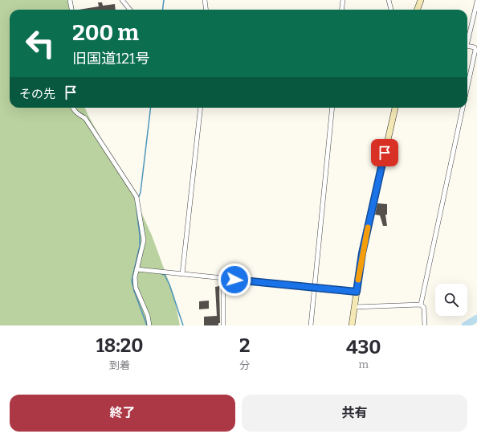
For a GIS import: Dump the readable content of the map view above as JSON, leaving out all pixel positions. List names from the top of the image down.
{
  "page": {
    "turn": ["200 m", "旧国道121号"],
    "then": "その先",
    "eta": [
      "18:20",
      "到着",
      "2",
      "分",
      "430",
      "m"
    ],
    "buttons": ["終了", "共有"]
  }
}
